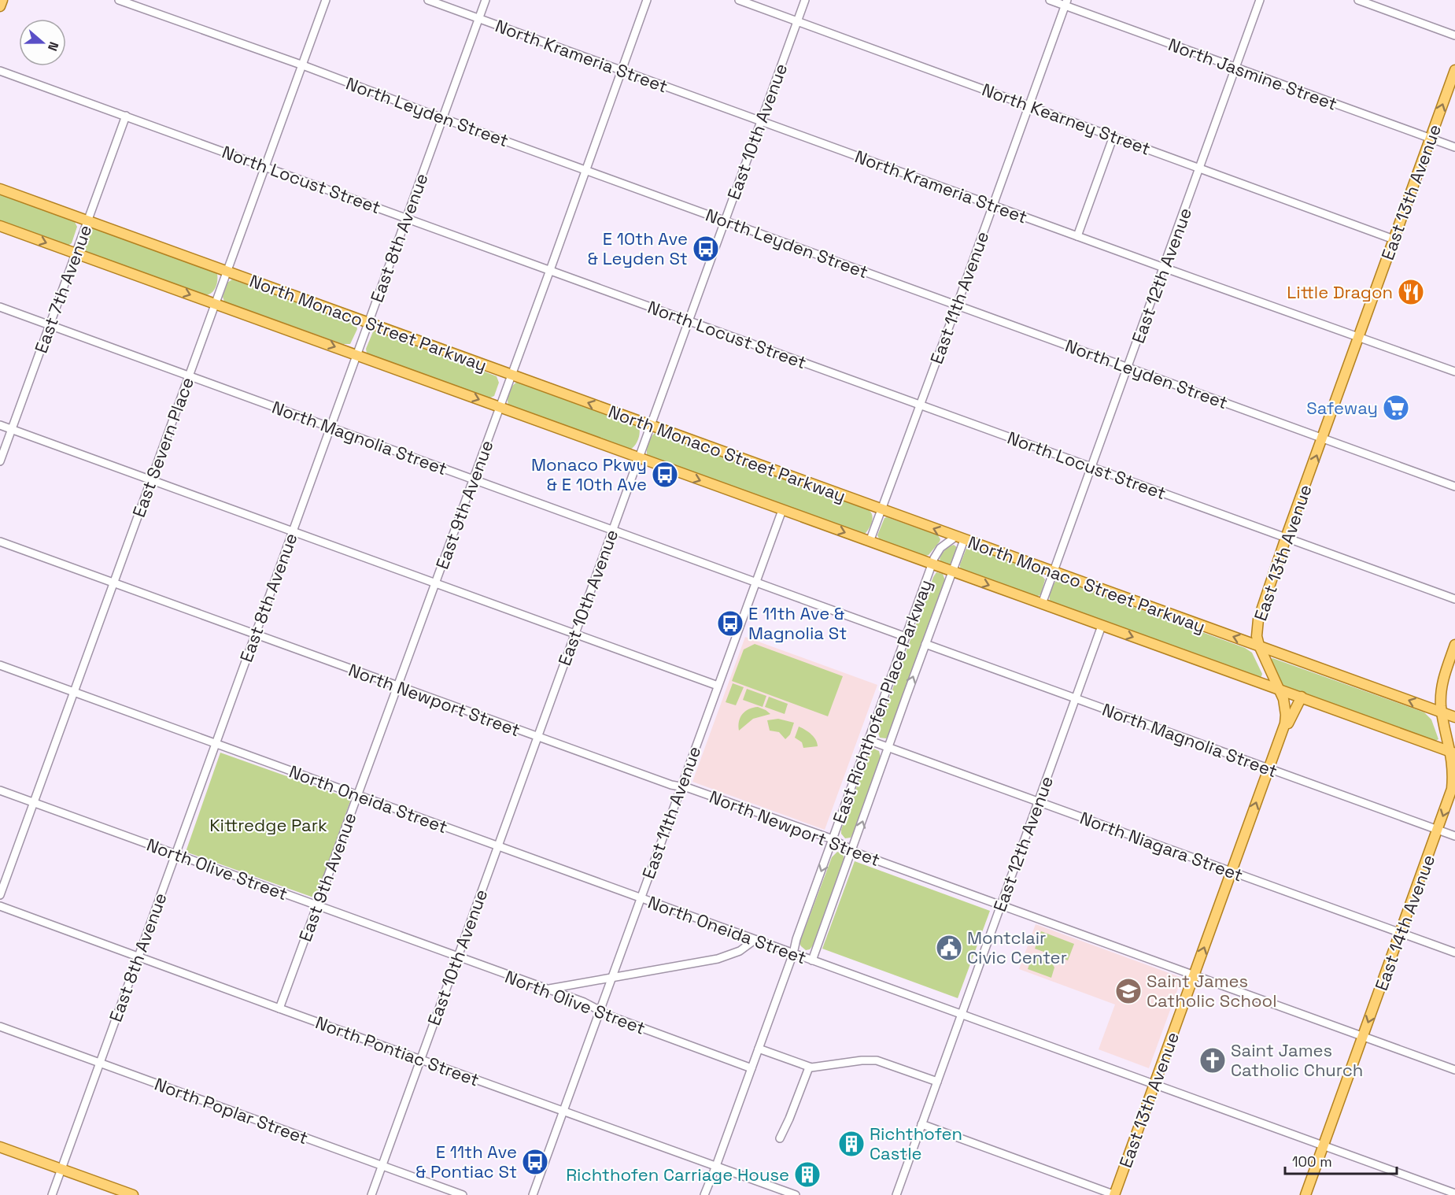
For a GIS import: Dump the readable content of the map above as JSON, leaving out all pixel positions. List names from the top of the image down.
{
  "streets": {
    "main road": ["East 13th Avenue", "North Monaco Street Parkway", "East 14th Avenue"],
    "street": [
      "North Krameria Street",
      "North Jasmine Street",
      "North Leyden Street",
      "North Kearney Street",
      "East 10th Avenue",
      "North Locust Street",
      "East 8th Avenue",
      "East 12th Avenue",
      "East 7th Avenue",
      "East 11th Avenue",
      "North Magnolia Street",
      "East Severn Place",
      "East 9th Avenue",
      "North Newport Street",
      "East Richthofen Place Parkway",
      "North Oneida Street",
      "North Niagara Street",
      "North Olive Street",
      "North Pontiac Street",
      "North Poplar Street"
    ]
  },
  "crossings": [
    ["North Krameria Street", "East 10th Avenue"],
    ["North Krameria Street", "East 13th Avenue"],
    ["North Krameria Street", "East 8th Avenue"],
    ["North Krameria Street", "East 12th Avenue"],
    ["North Krameria Street", "East 11th Avenue"],
    ["North Krameria Street", "East 9th Avenue"],
    ["North Jasmine Street", "East 13th Avenue"],
    ["North Jasmine Street", "East 12th Avenue"],
    ["North Jasmine Street", "East 11th Avenue"],
    ["North Leyden Street", "East 10th Avenue"],
    ["North Leyden Street", "East 13th Avenue"],
    ["North Leyden Street", "East 8th Avenue"],
    ["North Leyden Street", "East 12th Avenue"],
    ["North Leyden Street", "East 11th Avenue"],
    ["North Leyden Street", "East Severn Place"],
    ["North Leyden Street", "East 9th Avenue"],
    ["North Kearney Street", "East 10th Avenue"],
    ["North Kearney Street", "East 13th Avenue"],
    ["North Kearney Street", "East 12th Avenue"],
    ["North Kearney Street", "East 11th Avenue"],
    ["East 10th Avenue", "North Locust Street"],
    ["East 10th Avenue", "North Monaco Street Parkway"],
    ["East 10th Avenue", "North Magnolia Street"],
    ["East 10th Avenue", "North Newport Street"],
    ["East 10th Avenue", "North Oneida Street"],
    ["East 10th Avenue", "North Olive Street"],
    ["East 10th Avenue", "North Pontiac Street"],
    ["East 10th Avenue", "North Poplar Street"],
    ["North Locust Street", "East 13th Avenue"],
    ["North Locust Street", "East 8th Avenue"],
    ["North Locust Street", "East 12th Avenue"],
    ["North Locust Street", "East 7th Avenue"],
    ["North Locust Street", "East 11th Avenue"],
    ["North Locust Street", "East Severn Place"],
    ["North Locust Street", "East 9th Avenue"],
    ["East 13th Avenue", "North Monaco Street Parkway"],
    ["East 13th Avenue", "North Magnolia Street"],
    ["East 13th Avenue", "North Newport Street"],
    ["East 13th Avenue", "North Oneida Street"],
    ["East 13th Avenue", "North Niagara Street"],
    ["East 8th Avenue", "North Monaco Street Parkway"],
    ["East 8th Avenue", "North Magnolia Street"],
    ["East 8th Avenue", "North Newport Street"],
    ["East 8th Avenue", "North Oneida Street"],
    ["East 8th Avenue", "North Olive Street"],
    ["East 8th Avenue", "North Pontiac Street"],
    ["East 8th Avenue", "North Poplar Street"],
    ["East 12th Avenue", "North Monaco Street Parkway"],
    ["East 12th Avenue", "North Magnolia Street"],
    ["East 12th Avenue", "North Newport Street"],
    ["East 12th Avenue", "North Oneida Street"],
    ["East 12th Avenue", "North Niagara Street"],
    ["East 7th Avenue", "North Monaco Street Parkway"],
    ["East 7th Avenue", "North Magnolia Street"],
    ["East 11th Avenue", "North Monaco Street Parkway"],
    ["East 11th Avenue", "North Magnolia Street"],
    ["East 11th Avenue", "North Newport Street"],
    ["East 11th Avenue", "North Oneida Street"],
    ["East 11th Avenue", "North Olive Street"],
    ["East 11th Avenue", "North Pontiac Street"],
    ["North Monaco Street Parkway", "East Severn Place"],
    ["North Monaco Street Parkway", "East 9th Avenue"],
    ["North Monaco Street Parkway", "East Richthofen Place Parkway"],
    ["North Monaco Street Parkway", "East 14th Avenue"],
    ["North Magnolia Street", "East Severn Place"],
    ["North Magnolia Street", "East 9th Avenue"],
    ["North Magnolia Street", "East Richthofen Place Parkway"],
    ["North Magnolia Street", "East 14th Avenue"],
    ["East Severn Place", "North Newport Street"],
    ["East Severn Place", "North Oneida Street"],
    ["East Severn Place", "North Olive Street"],
    ["East 9th Avenue", "North Newport Street"],
    ["East 9th Avenue", "North Oneida Street"],
    ["East 9th Avenue", "North Olive Street"],
    ["East 9th Avenue", "North Pontiac Street"],
    ["North Newport Street", "East Richthofen Place Parkway"],
    ["North Newport Street", "East 14th Avenue"],
    ["East Richthofen Place Parkway", "North Oneida Street"],
    ["East Richthofen Place Parkway", "North Niagara Street"],
    ["East Richthofen Place Parkway", "North Olive Street"],
    ["East Richthofen Place Parkway", "North Pontiac Street"],
    ["North Oneida Street", "East 14th Avenue"],
    ["North Niagara Street", "East 14th Avenue"]
  ],
  "parks": ["Kittredge Park"],
  "places": {
    "bus stop": [
      "E 10th Ave & Leyden St",
      "Monaco Pkwy & E 10th Ave",
      "E 11th Ave & Magnolia St",
      "E 11th Ave & Pontiac St"
    ],
    "restaurant": ["Little Dragon"],
    "supermarket": ["Safeway"],
    "public building": ["Montclair Civic Center"],
    "school or university": ["Saint James Catholic School"],
    "church": ["Saint James Catholic Church"],
    "building": ["Richthofen Castle", "Richthofen Carriage House"]
  },
  "scale_bar": "100 m",
  "north": "right"
}
